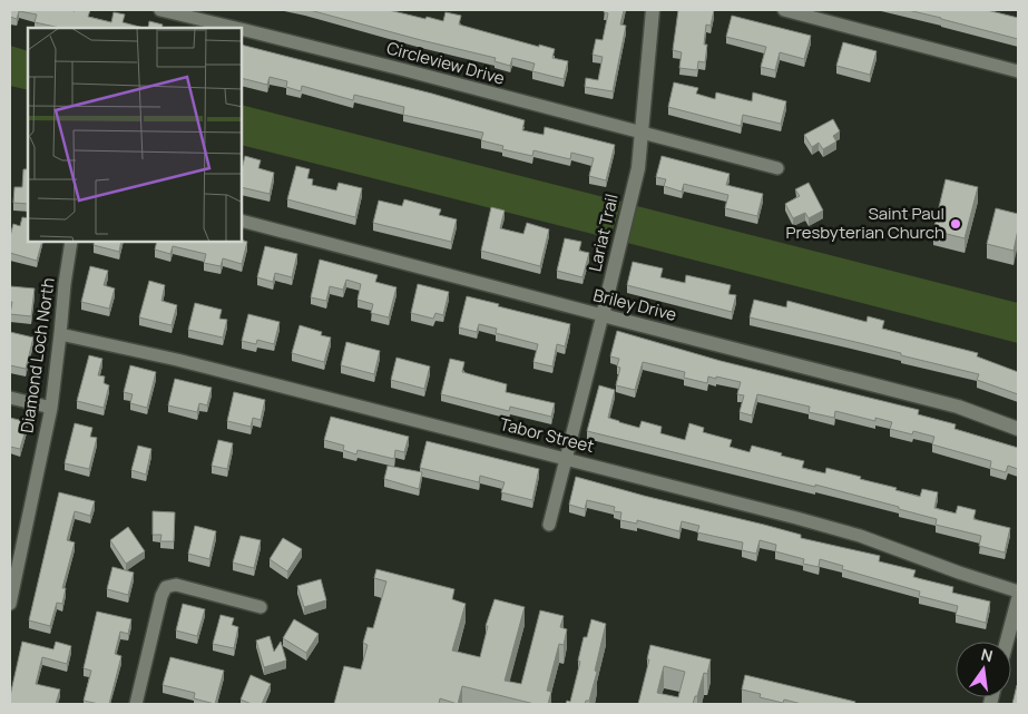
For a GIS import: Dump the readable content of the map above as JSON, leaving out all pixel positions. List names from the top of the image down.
{
  "streets": {
    "street": [
      "Circleview Drive",
      "Lariat Trail",
      "Briley Drive",
      "Diamond Loch North",
      "Tabor Street"
    ]
  },
  "crossings": [
    ["Circleview Drive", "Lariat Trail"],
    ["Lariat Trail", "Briley Drive"],
    ["Lariat Trail", "Tabor Street"],
    ["Diamond Loch North", "Tabor Street"]
  ],
  "places": ["Saint Paul Presbyterian Church"],
  "north": "top"
}
